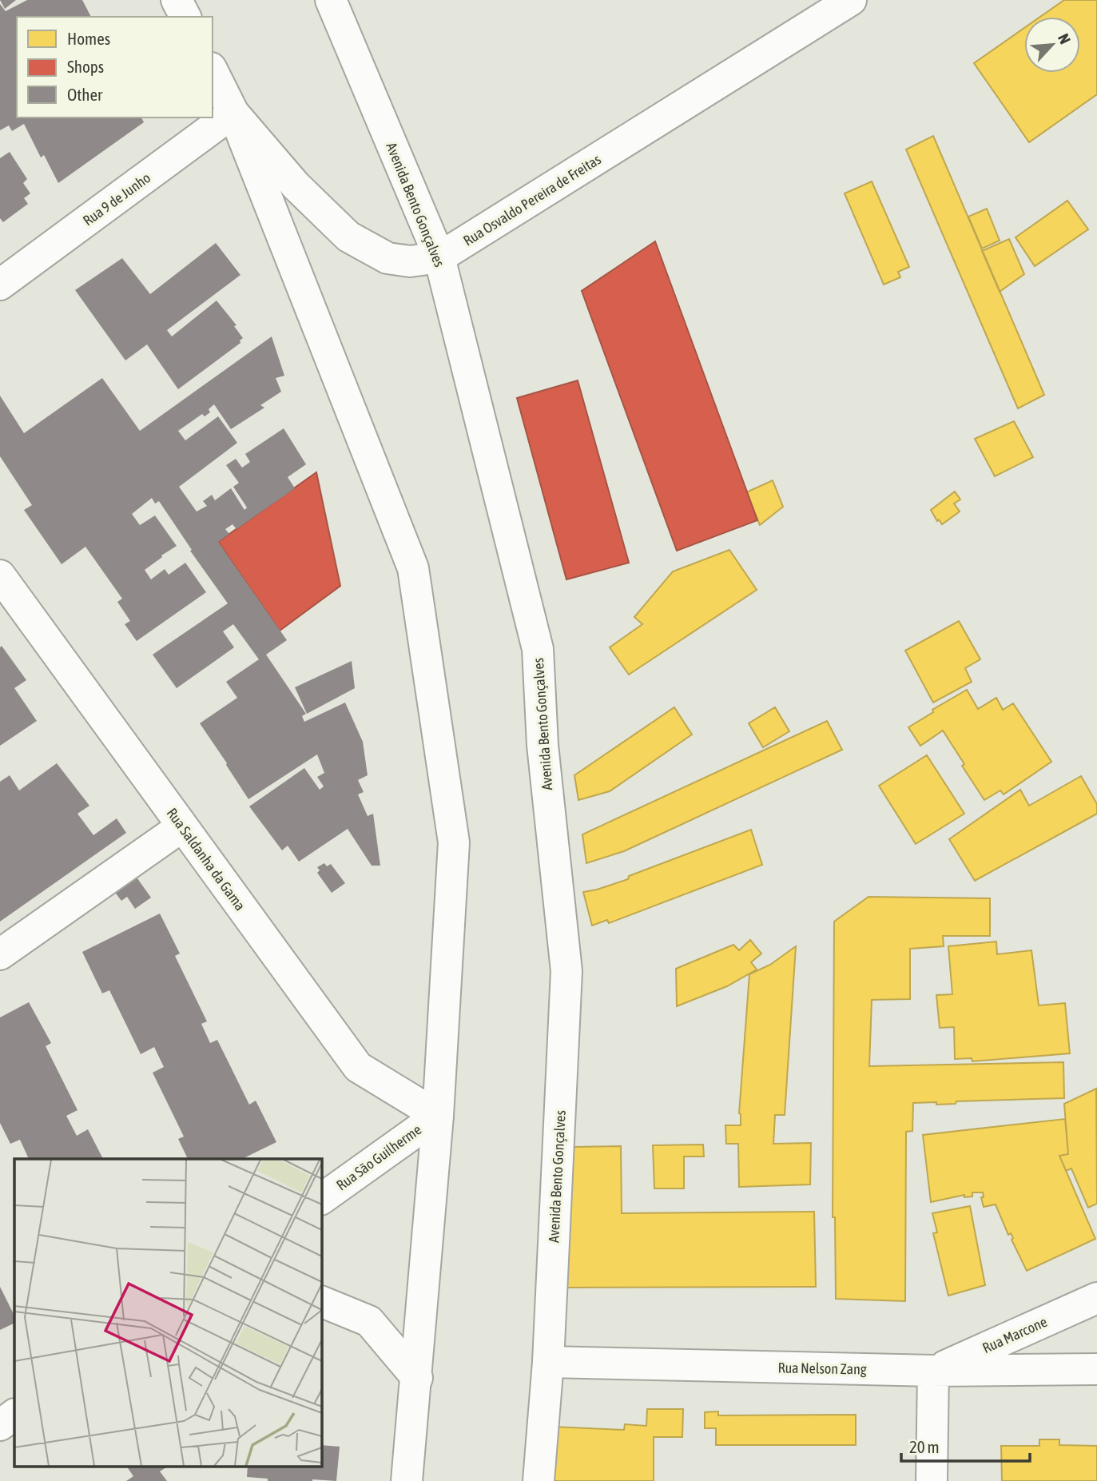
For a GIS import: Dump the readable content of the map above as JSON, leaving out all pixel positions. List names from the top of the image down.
{
  "streets": {
    "street": [
      "Rua 9 de Junho",
      "Rua Osvaldo Pereira de Freitas",
      "Avenida Bento Gonçalves",
      "Rua Saldanha da Gama",
      "Rua São Guilherme",
      "Rua Marcone",
      "Rua Nelson Zang"
    ]
  },
  "crossings": [
    ["Rua 9 de Junho", "Rua Osvaldo Pereira de Freitas"],
    ["Rua Osvaldo Pereira de Freitas", "Avenida Bento Gonçalves"],
    ["Avenida Bento Gonçalves", "Rua Nelson Zang"],
    ["Rua Saldanha da Gama", "Rua São Guilherme"],
    ["Rua Marcone", "Rua Nelson Zang"]
  ],
  "legend": ["Homes", "Shops", "Other"],
  "scale_bar": "20 m",
  "north": "top right"
}
